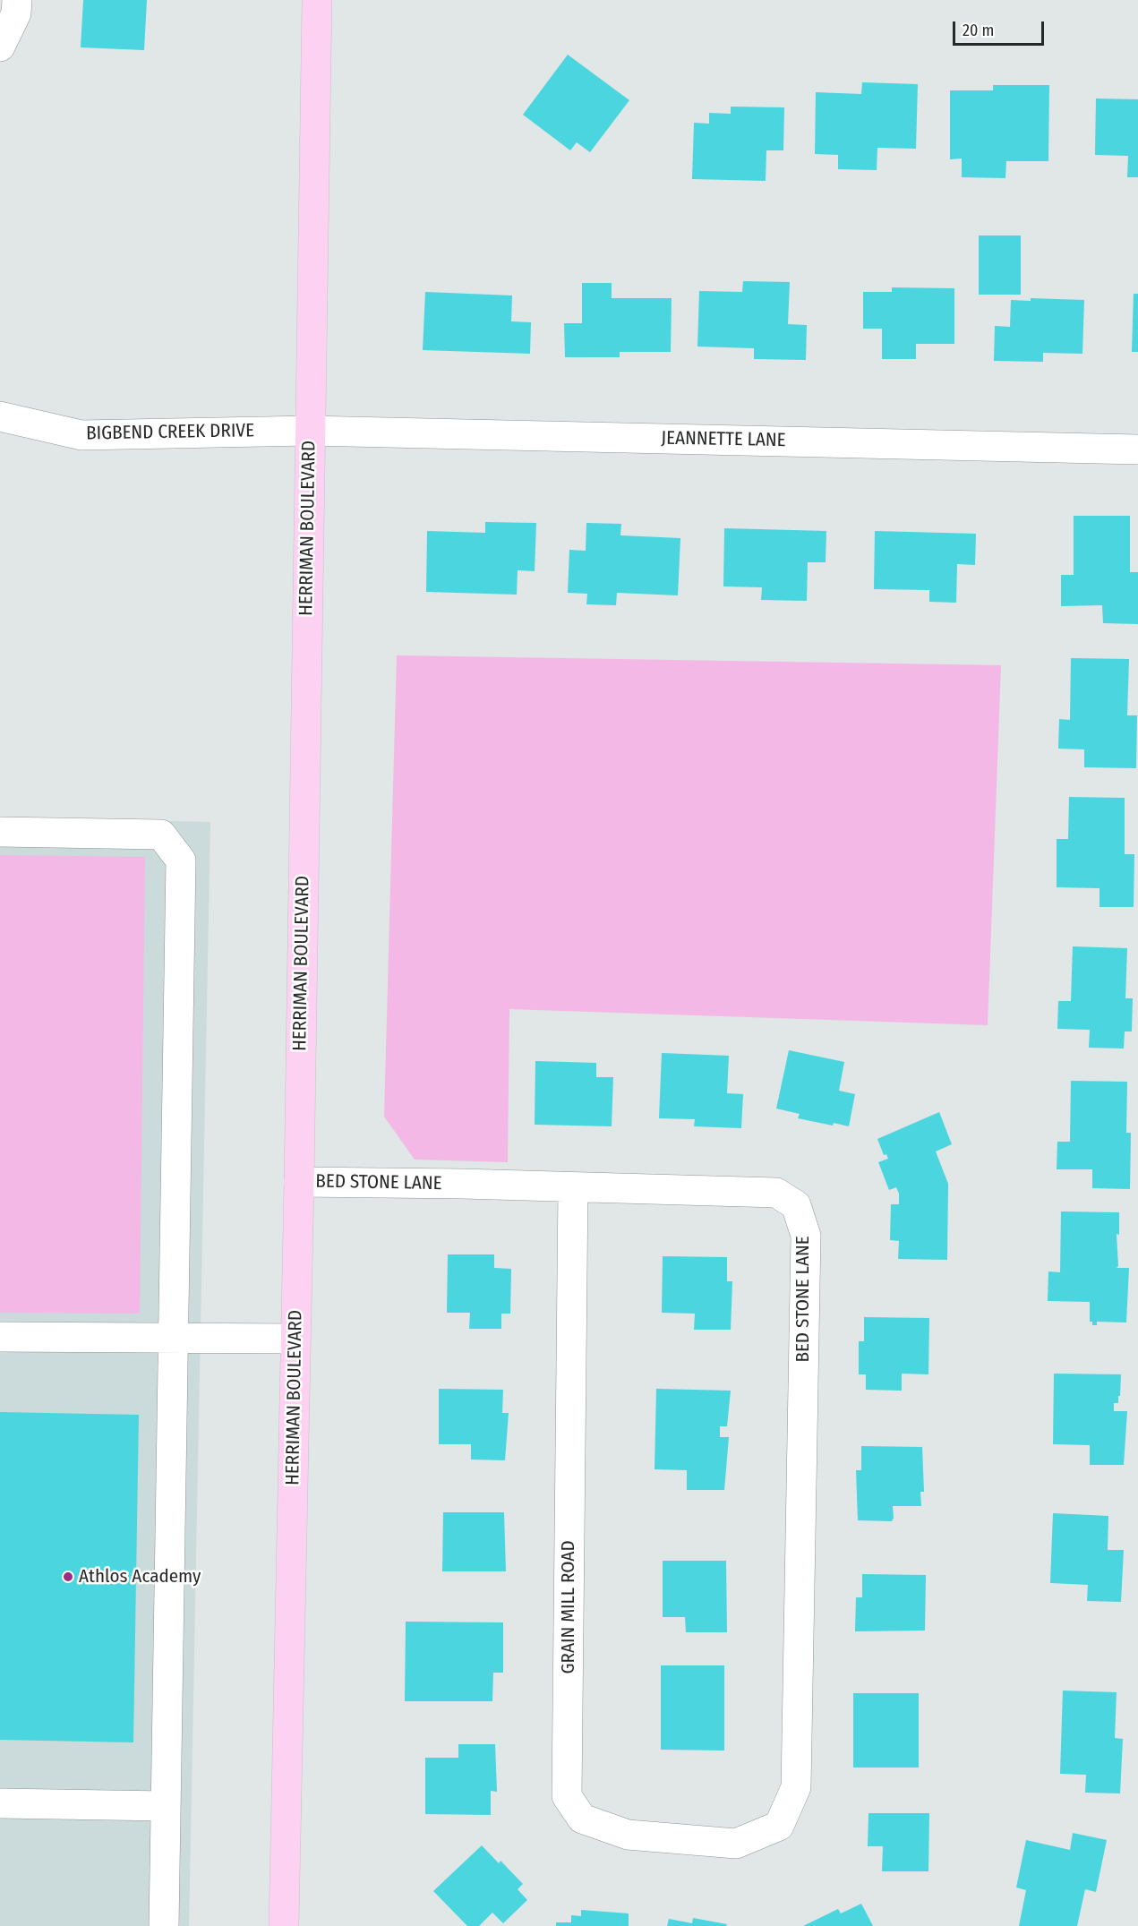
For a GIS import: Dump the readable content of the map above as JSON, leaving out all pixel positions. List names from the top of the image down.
{
  "streets": {
    "main road": ["HERRIMAN BOULEVARD"],
    "street": [
      "BIGBEND CREEK DRIVE",
      "JEANNETTE LANE",
      "BED STONE LANE",
      "GRAIN MILL ROAD"
    ]
  },
  "crossings": [
    ["BIGBEND CREEK DRIVE", "JEANNETTE LANE"],
    ["BIGBEND CREEK DRIVE", "HERRIMAN BOULEVARD"],
    ["JEANNETTE LANE", "HERRIMAN BOULEVARD"],
    ["HERRIMAN BOULEVARD", "BED STONE LANE"],
    ["BED STONE LANE", "GRAIN MILL ROAD"]
  ],
  "places": ["Athlos Academy"],
  "scale_bar": "20 m"
}
